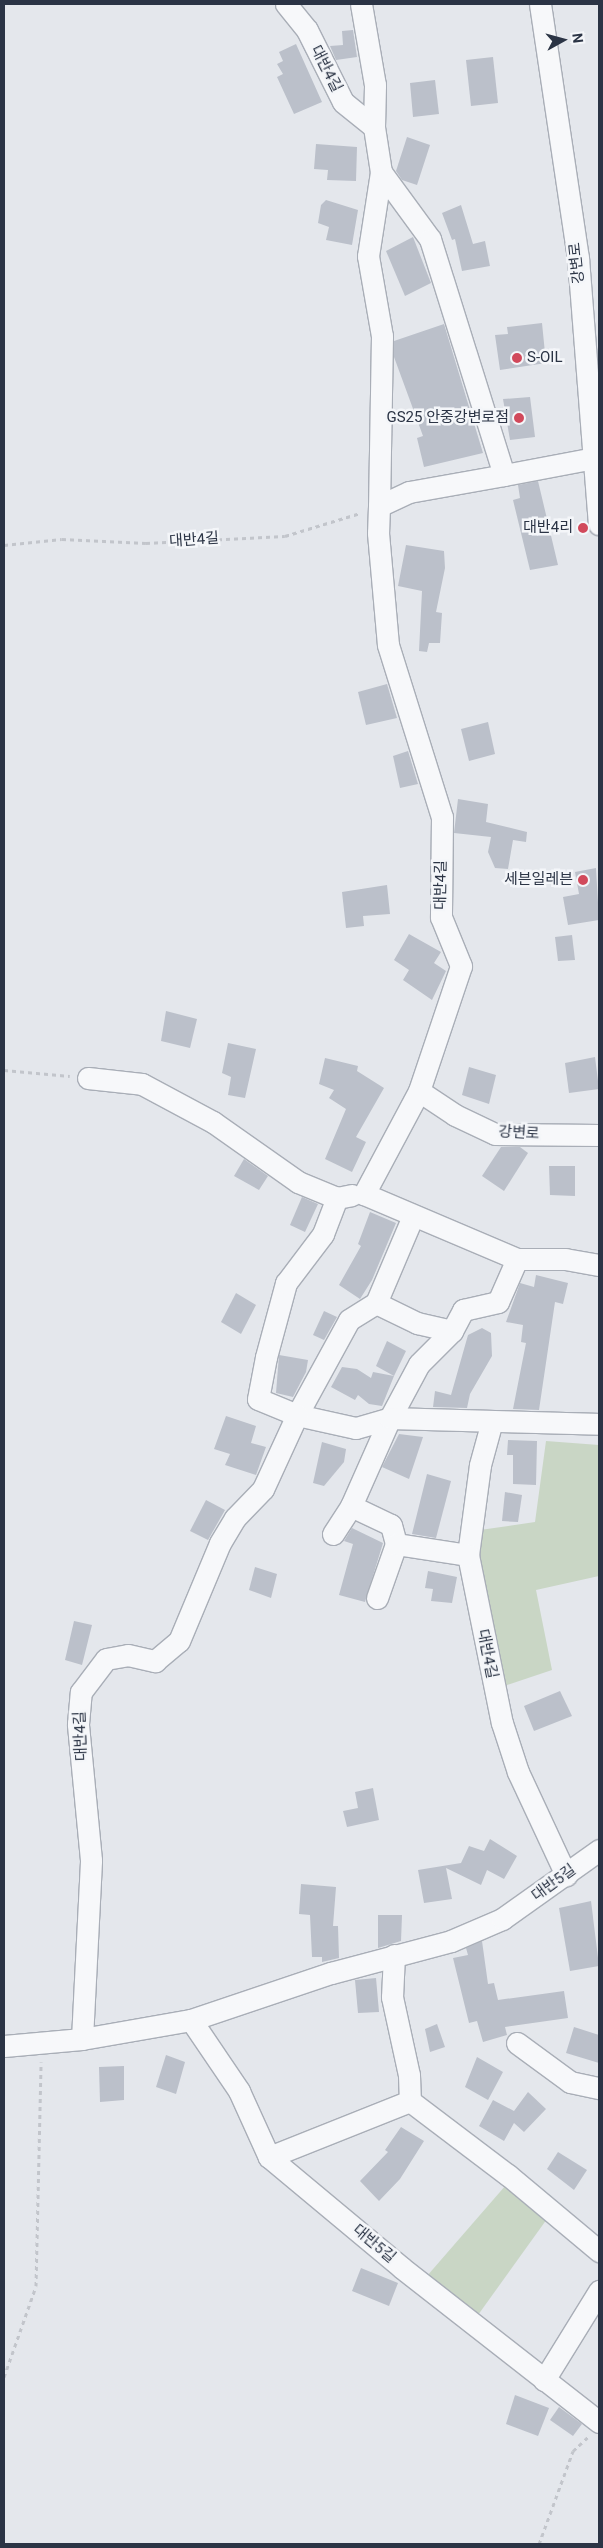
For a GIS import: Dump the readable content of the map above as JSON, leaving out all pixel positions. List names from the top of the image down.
{
  "streets": {
    "street": ["대반4길", "강변로", "대반5길"]
  },
  "crossings": [
    ["대반4길", "강변로"],
    ["대반4길", "대반5길"]
  ],
  "places": [
    "S-OIL",
    "GS25 안중강변로점",
    "대반4리",
    "세븐일레븐"
  ],
  "north": "right"
}
